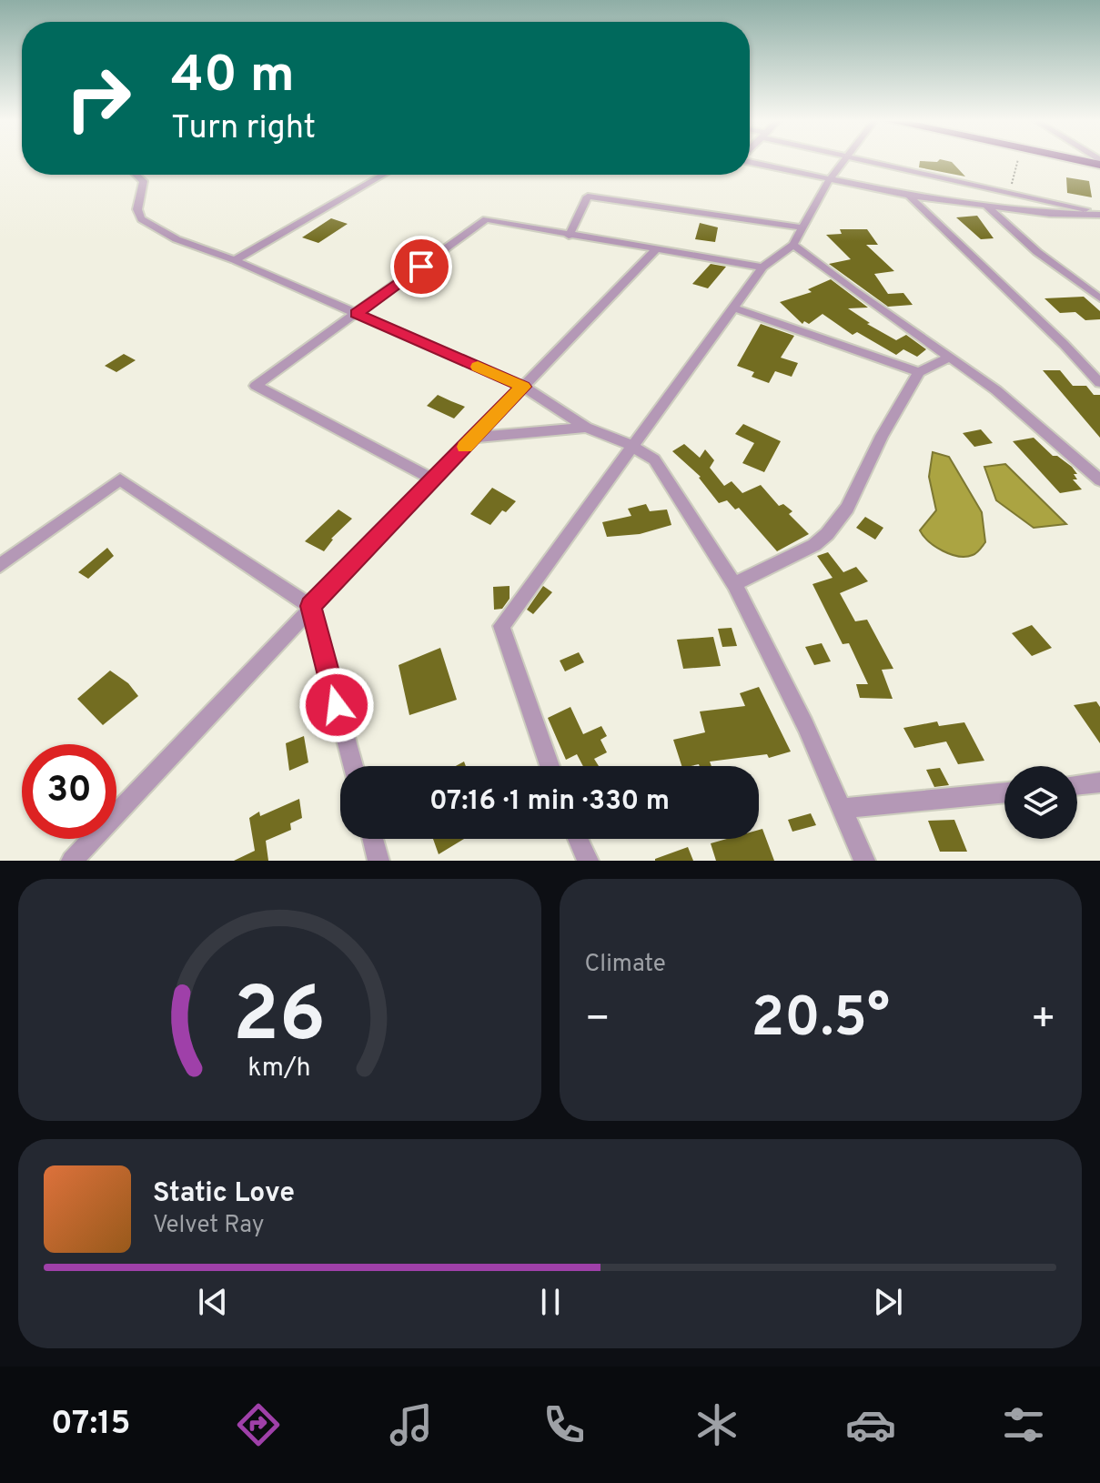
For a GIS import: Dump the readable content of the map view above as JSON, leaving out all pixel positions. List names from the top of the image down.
{
  "page": {
    "turn": ["40 m", "Turn right"],
    "limit": "30",
    "trip": "07:16 · 1 min · 330 m",
    "tile": "Climate",
    "heat": ["−", "20.5°", "+"],
    "song": ["Static Love", "Velvet Ray"],
    "tabs": "07:15",
    "gauge": ["26", "km/h"]
  }
}
